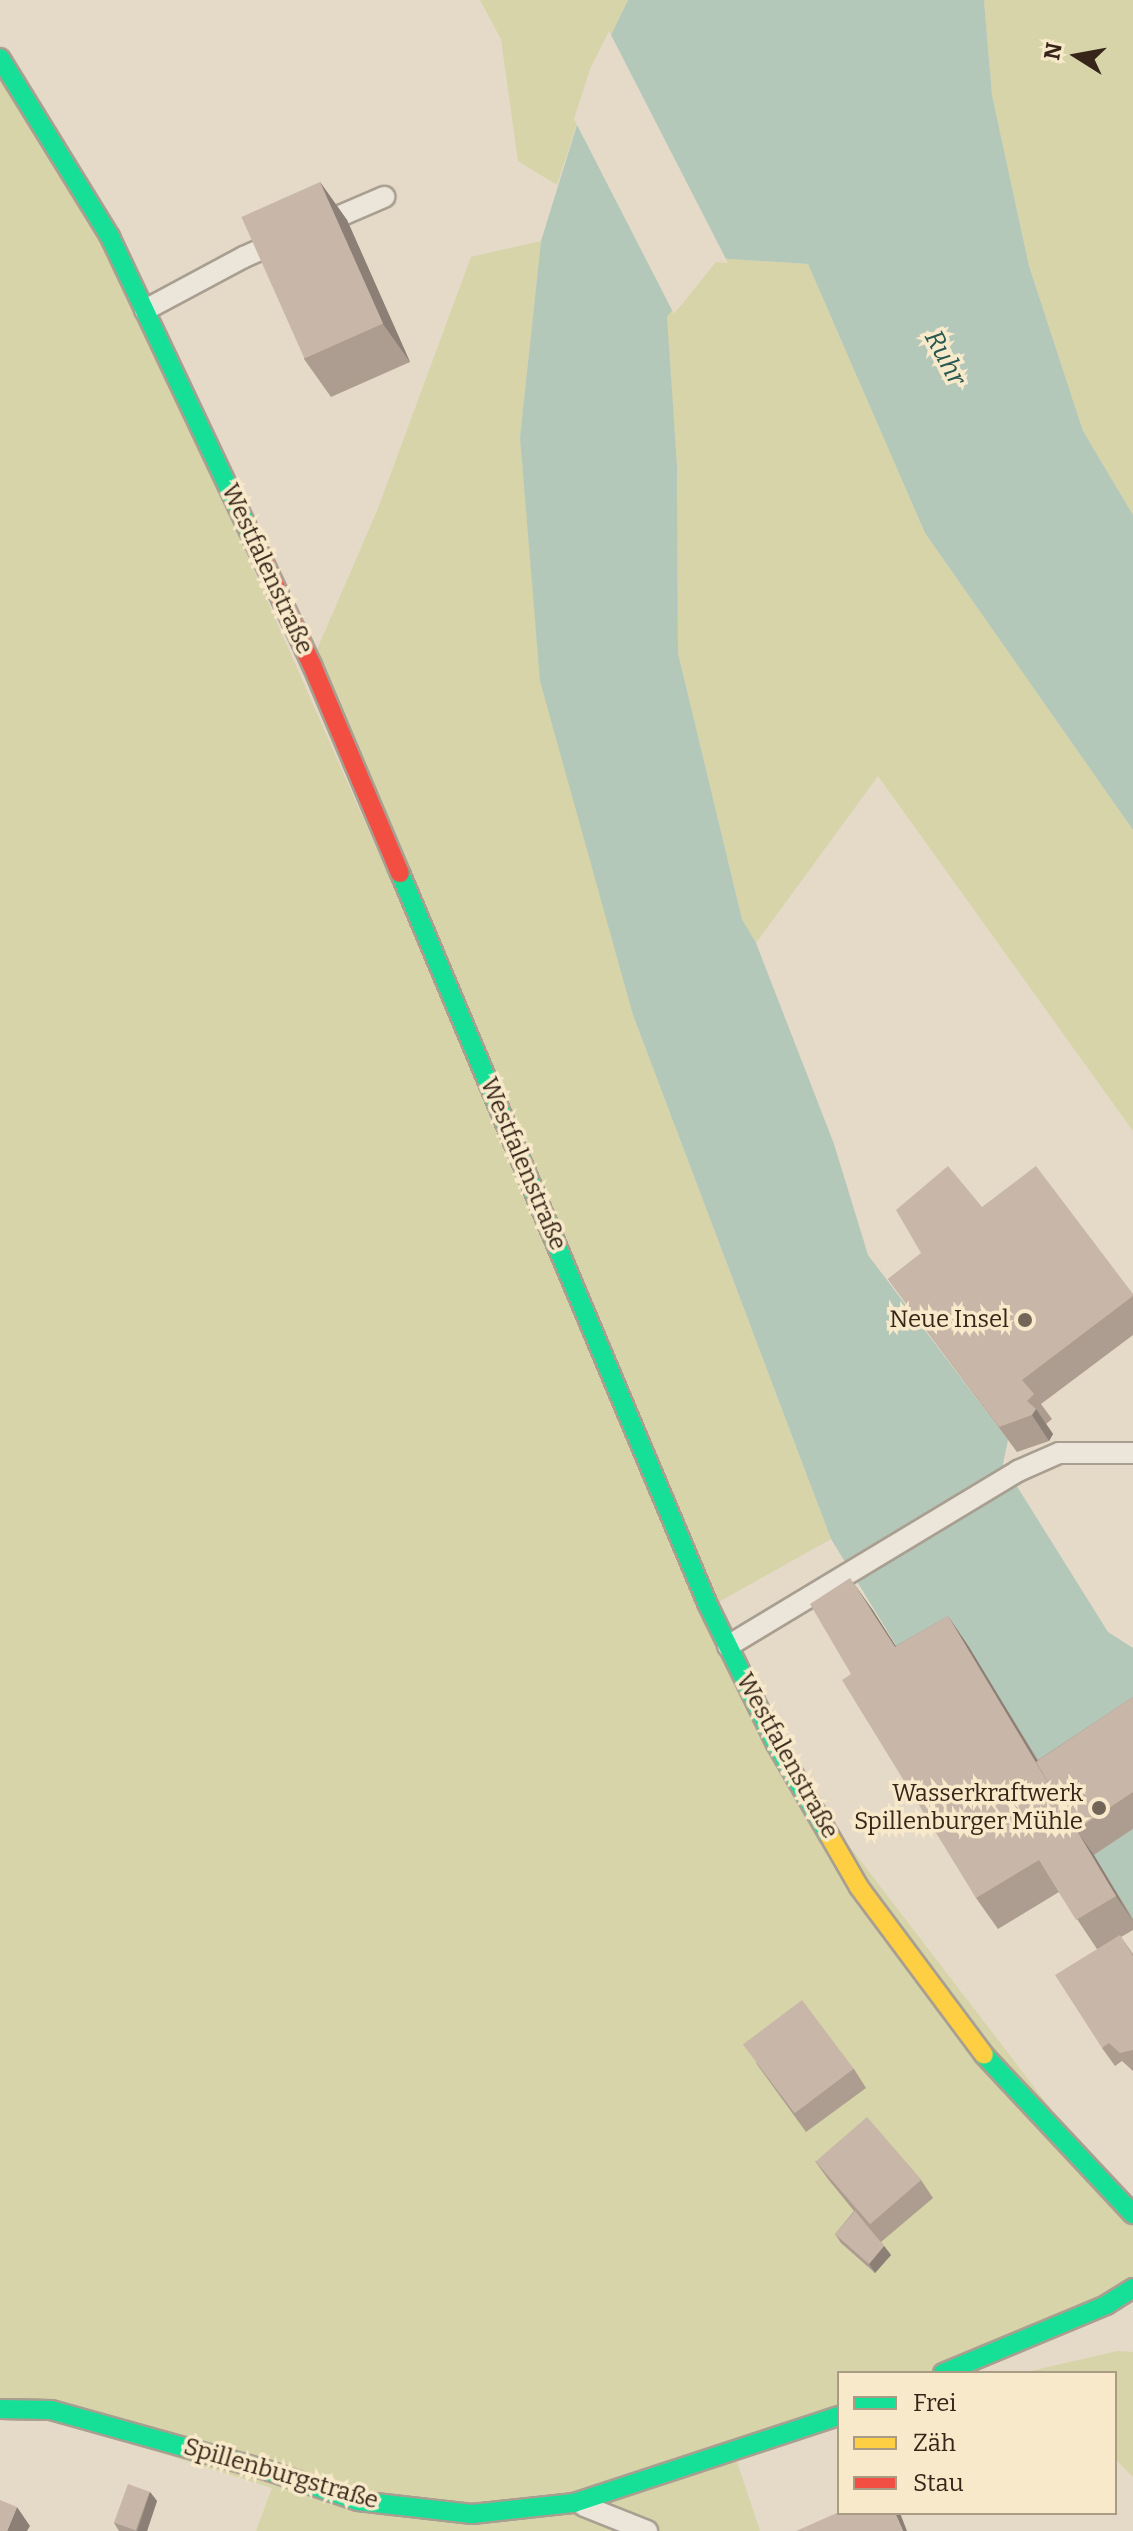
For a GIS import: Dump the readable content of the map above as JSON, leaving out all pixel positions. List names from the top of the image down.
{
  "streets": {
    "main road": ["Westfalenstraße", "Spillenburgstraße"]
  },
  "water": ["Ruhr"],
  "places": ["Neue Insel", "Wasserkraftwerk Spillenburger Mühle"],
  "legend": ["Frei", "Zäh", "Stau"],
  "north": "left"
}
